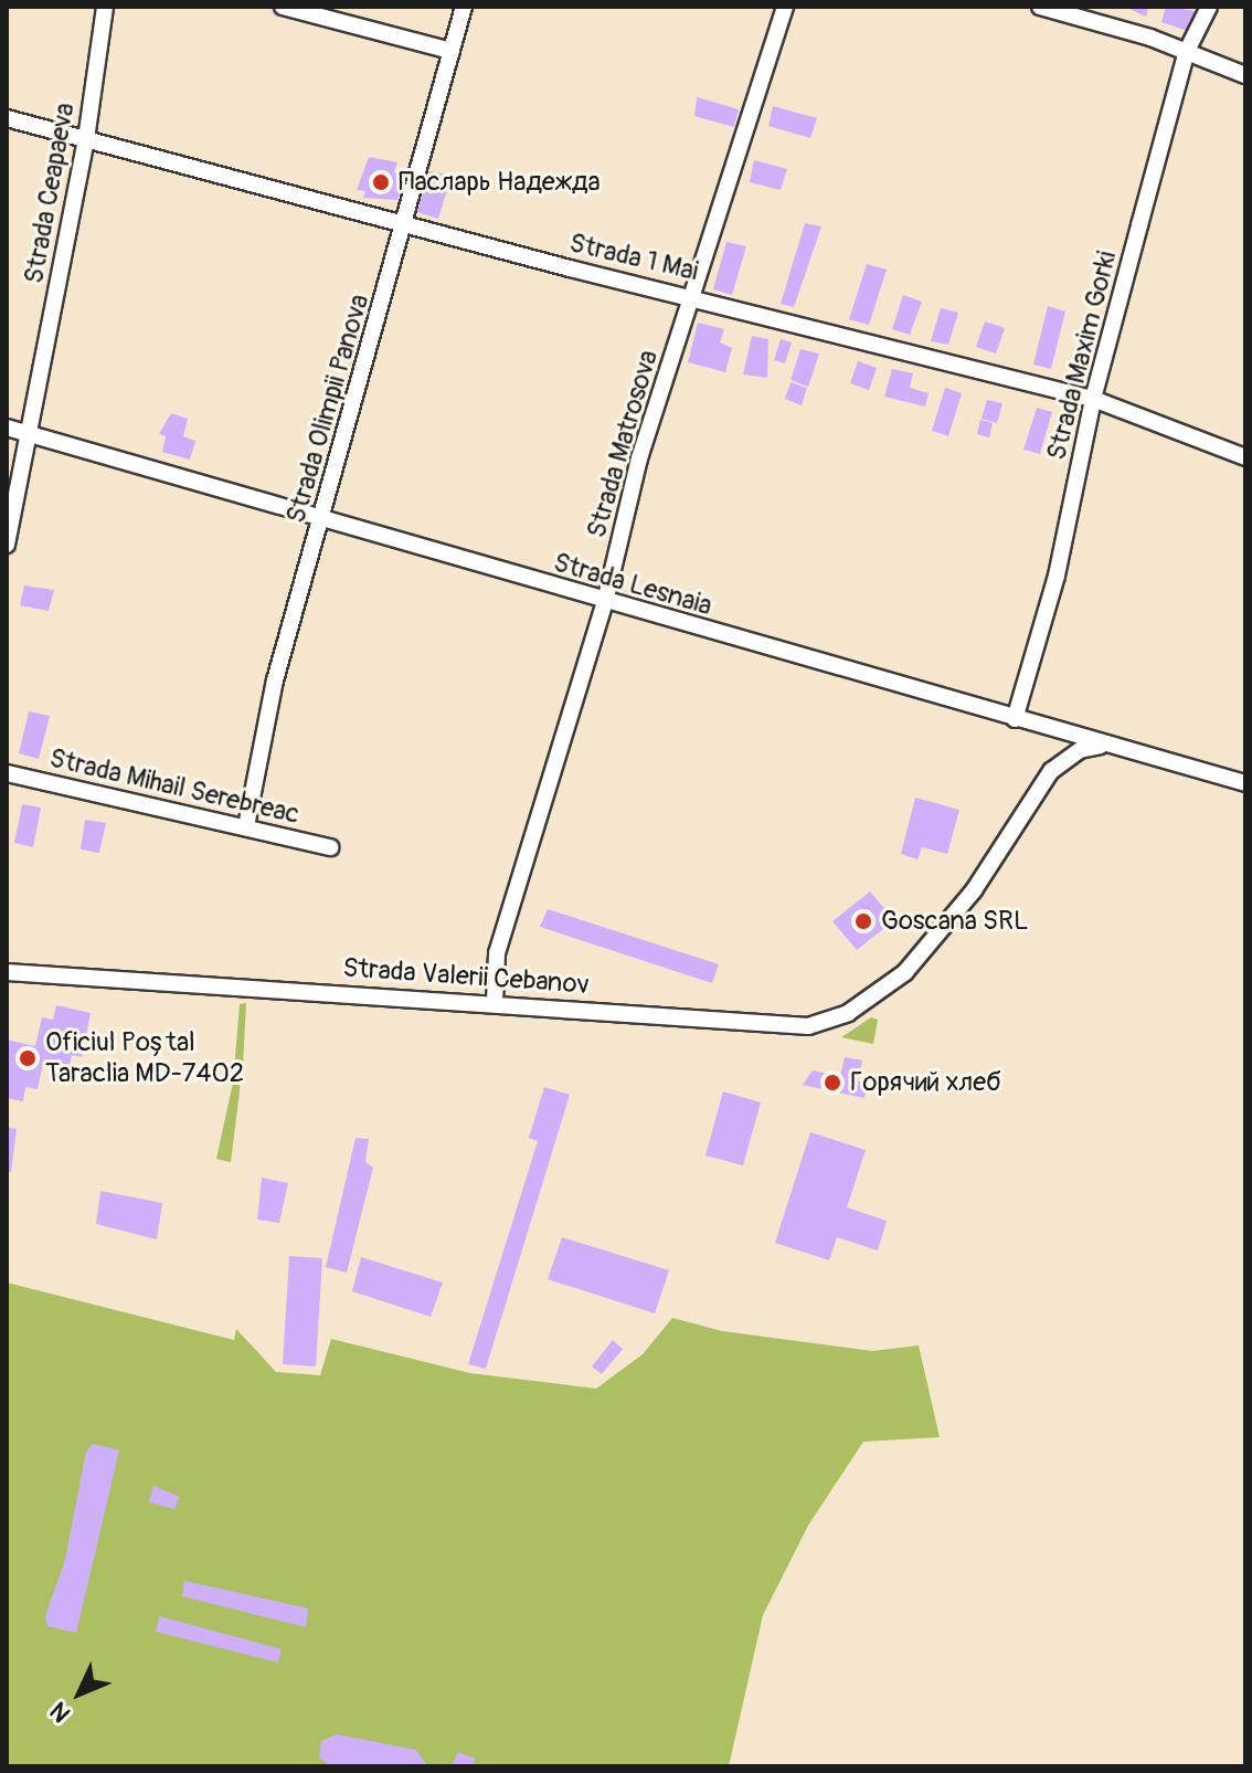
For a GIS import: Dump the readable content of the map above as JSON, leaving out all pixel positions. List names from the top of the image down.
{
  "streets": {
    "street": [
      "Strada Ceapaeva",
      "Strada 1 Mai",
      "Strada Maxim Gorki",
      "Strada Olimpii Panova",
      "Strada Matrosova",
      "Strada Lesnaia",
      "Strada Mihail Serebreac",
      "Strada Valerii Cebanov"
    ]
  },
  "crossings": [
    ["Strada Ceapaeva", "Strada 1 Mai"],
    ["Strada Ceapaeva", "Strada Lesnaia"],
    ["Strada 1 Mai", "Strada Maxim Gorki"],
    ["Strada 1 Mai", "Strada Olimpii Panova"],
    ["Strada 1 Mai", "Strada Matrosova"],
    ["Strada Maxim Gorki", "Strada Lesnaia"],
    ["Strada Olimpii Panova", "Strada Lesnaia"],
    ["Strada Olimpii Panova", "Strada Mihail Serebreac"],
    ["Strada Matrosova", "Strada Lesnaia"],
    ["Strada Matrosova", "Strada Valerii Cebanov"],
    ["Strada Lesnaia", "Strada Valerii Cebanov"]
  ],
  "places": [
    "Пасларь Надежда",
    "Goscana SRL",
    "Oficiul Poștal Taraclia MD-7402",
    "Горячий хлеб"
  ],
  "north": "bottom left"
}
